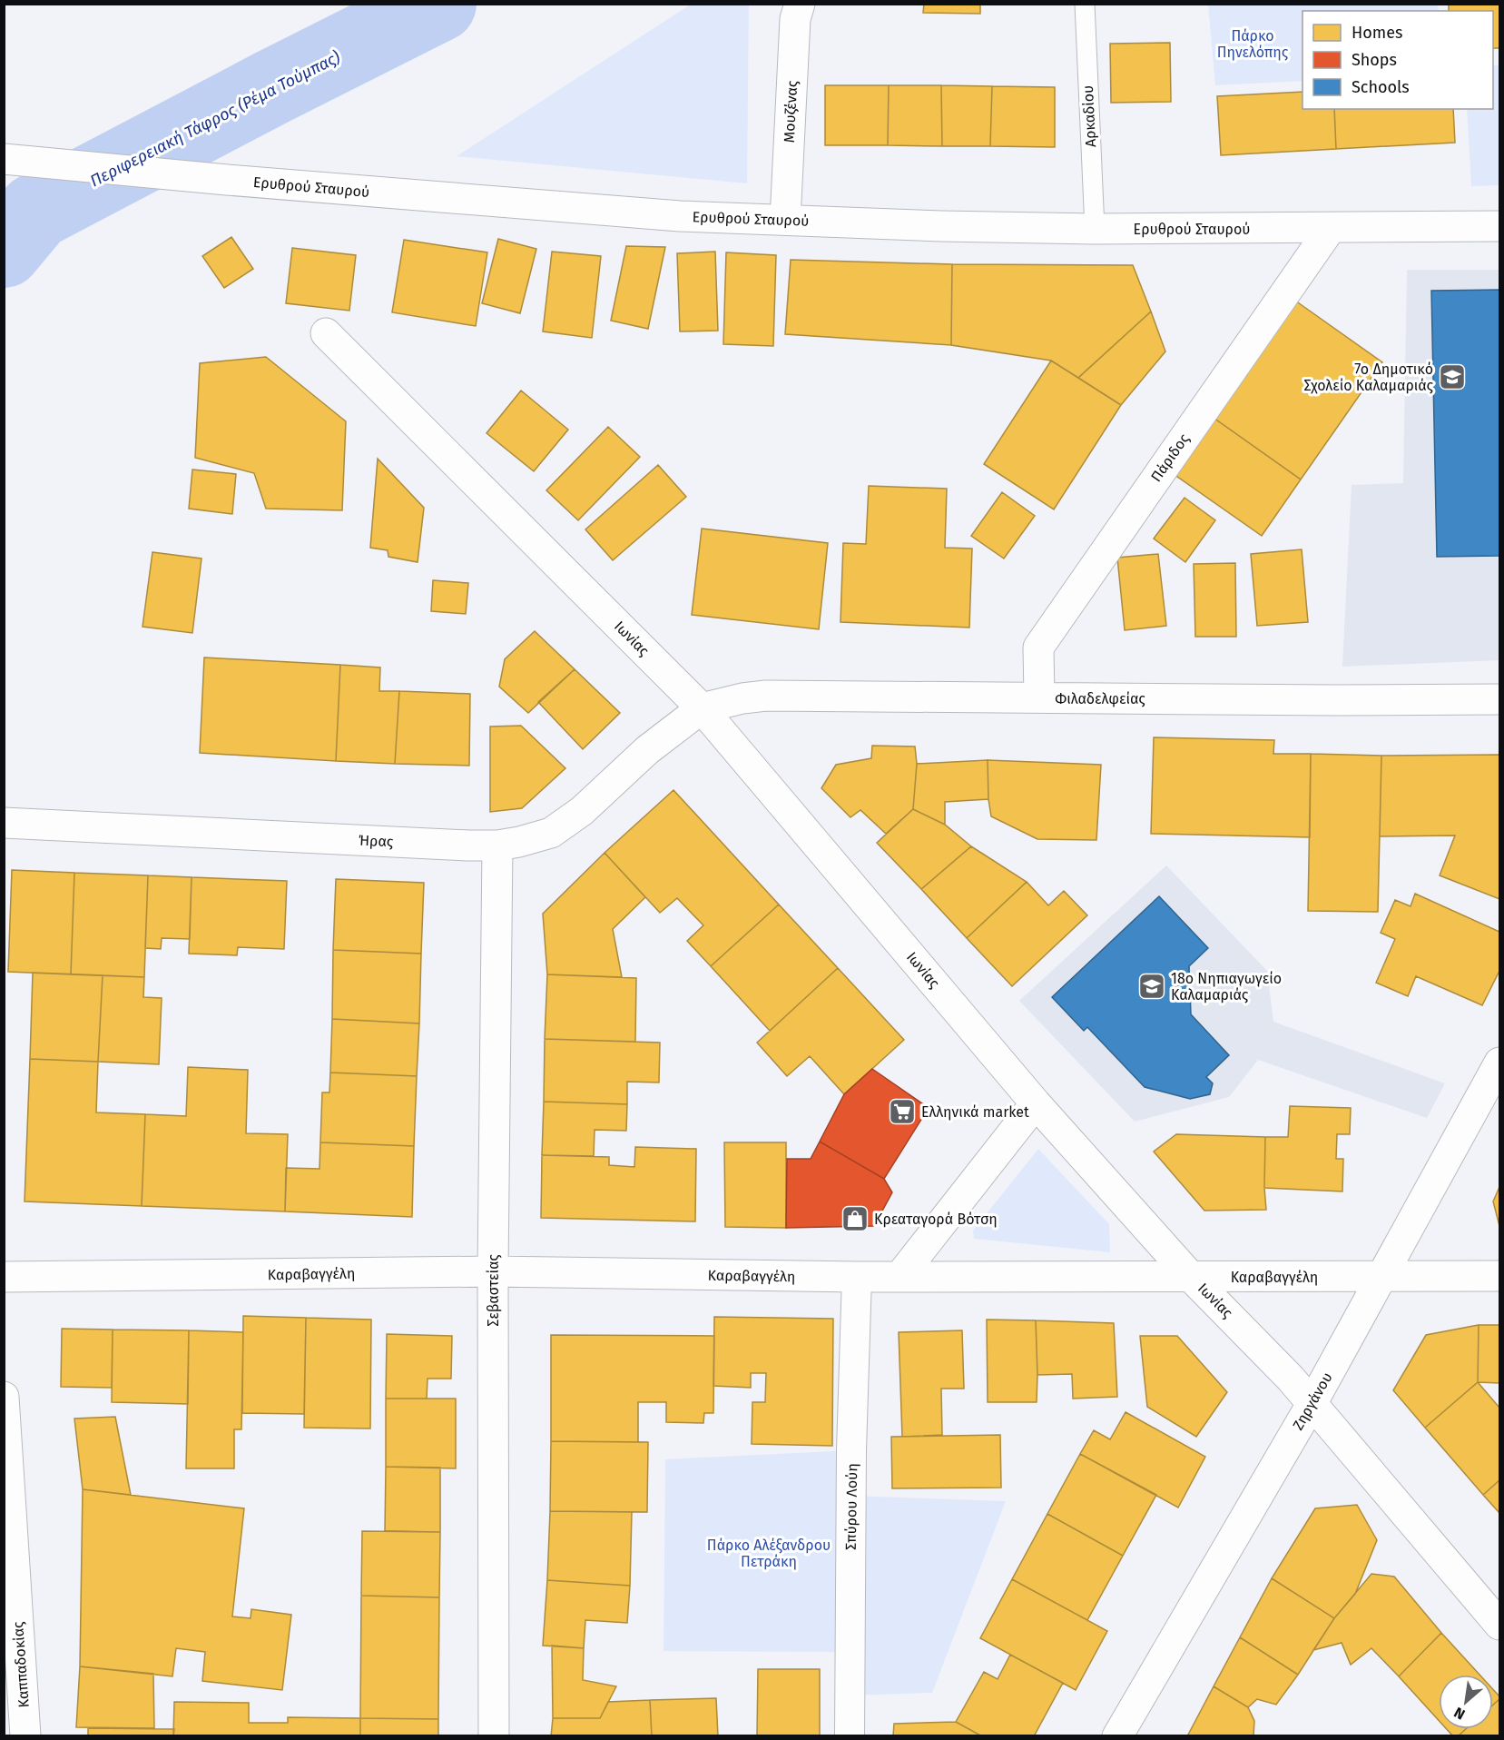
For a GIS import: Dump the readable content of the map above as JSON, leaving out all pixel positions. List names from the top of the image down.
{
  "streets": {
    "street": [
      "Μουζένας",
      "Ερυθρού Σταυρού",
      "Πάριδος",
      "Ιωνίας",
      "Φιλαδελφείας",
      "Ήρας",
      "Καραβαγγέλη",
      "Σεβαστείας",
      "Ζηργάνου",
      "Σπύρου Λούη",
      "Καππαδοκίας"
    ],
    "lane": ["Αρκαδίου"]
  },
  "crossings": [
    ["Μουζένας", "Ερυθρού Σταυρού"],
    ["Αρκαδίου", "Ερυθρού Σταυρού"],
    ["Ερυθρού Σταυρού", "Πάριδος"],
    ["Πάριδος", "Φιλαδελφείας"],
    ["Ιωνίας", "Φιλαδελφείας"],
    ["Ιωνίας", "Ήρας"],
    ["Ιωνίας", "Καραβαγγέλη"],
    ["Ιωνίας", "Ζηργάνου"],
    ["Φιλαδελφείας", "Ήρας"],
    ["Ήρας", "Σεβαστείας"],
    ["Καραβαγγέλη", "Σεβαστείας"],
    ["Καραβαγγέλη", "Ζηργάνου"],
    ["Καραβαγγέλη", "Σπύρου Λούη"]
  ],
  "water": ["Περιφερειακή Τάφρος (Ρέμα Τούμπας)"],
  "parks": ["Πάρκο Πηνελόπης", "Πάρκο Αλέξανδρου Πετράκη"],
  "places": {
    "school or university": ["7o Δημοτικό Σχολείο Καλαμαριάς", "18ο Νηπιαγωγείο Καλαμαριάς"],
    "supermarket": ["Ελληνικά market"],
    "shop": ["Κρεαταγορά Βότση"]
  },
  "legend": ["Homes", "Shops", "Schools"],
  "north": "bottom left"
}
